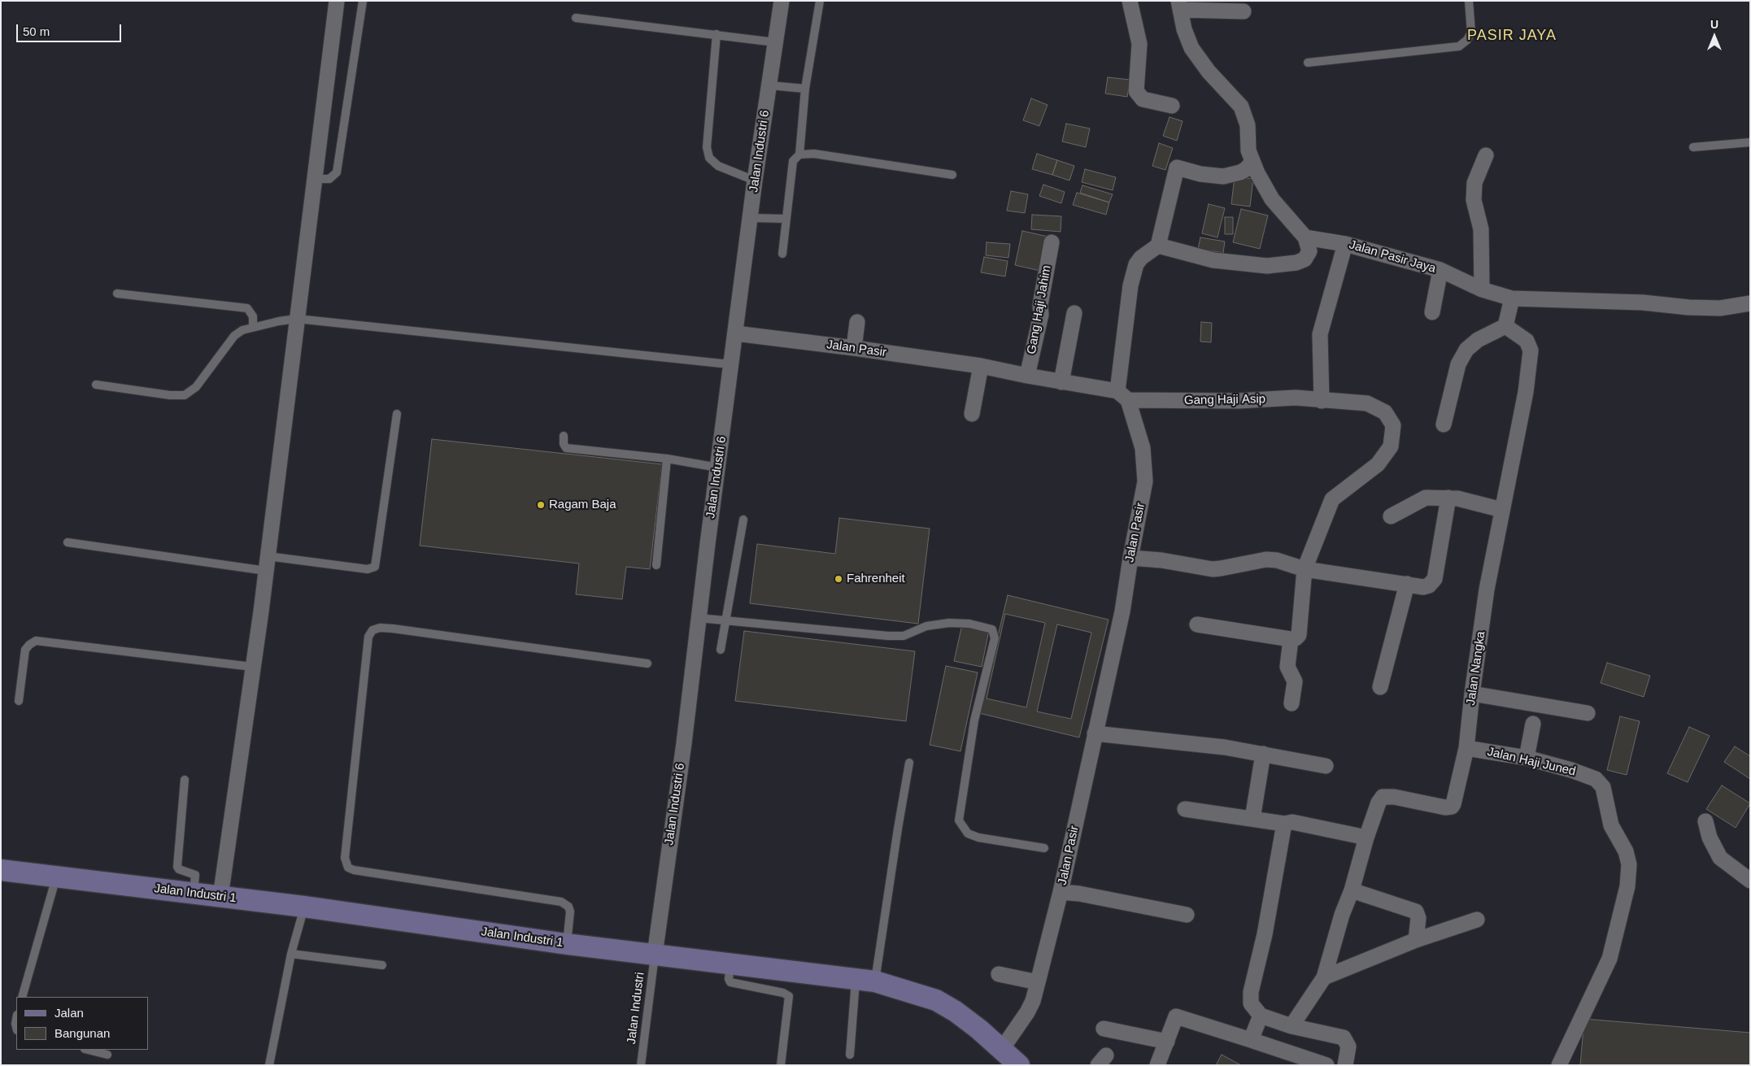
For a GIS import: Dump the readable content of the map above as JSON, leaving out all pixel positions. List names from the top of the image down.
{
  "streets": {
    "street": [
      "Jalan Industri 6",
      "Jalan Pasir Jaya",
      "Gang Haji Jahim",
      "Jalan Pasir",
      "Gang Haji Asip",
      "Jalan Nangka",
      "Jalan Haji Juned",
      "Jalan Industri 1"
    ],
    "lane": ["Jalan Industri"]
  },
  "crossings": [
    ["Jalan Industri 6", "Jalan Pasir"],
    ["Jalan Industri 6", "Jalan Industri 1"],
    ["Jalan Industri 6", "Jalan Industri"],
    ["Gang Haji Jahim", "Jalan Pasir"],
    ["Jalan Pasir", "Gang Haji Asip"],
    ["Jalan Pasir", "Jalan Industri 1"],
    ["Jalan Nangka", "Jalan Haji Juned"],
    ["Jalan Industri 1", "Jalan Industri"]
  ],
  "districts": ["PASIR JAYA"],
  "places": ["Ragam Baja", "Fahrenheit"],
  "legend": ["Jalan", "Bangunan"],
  "scale_bar": "50 m",
  "north": "top"
}
